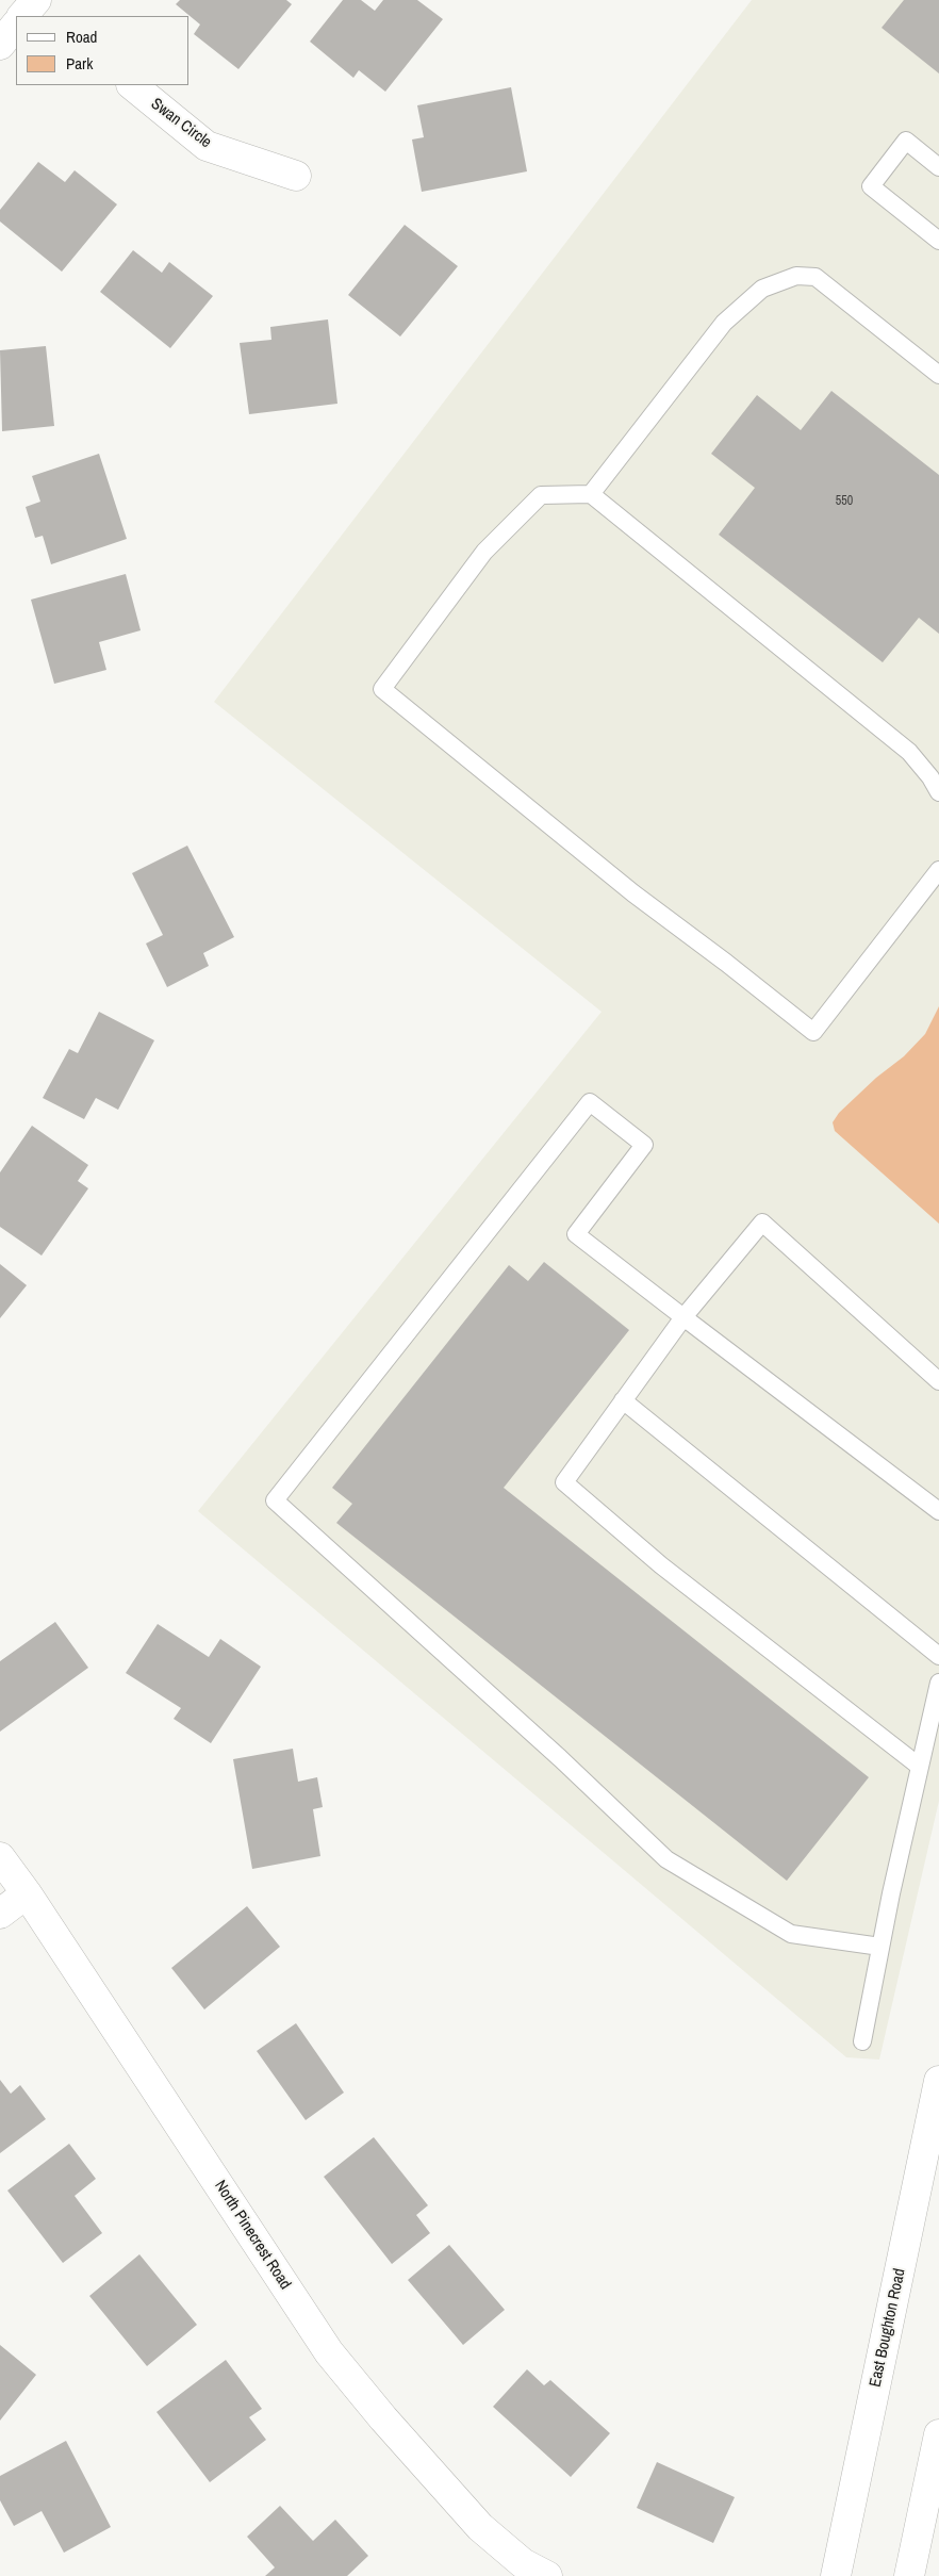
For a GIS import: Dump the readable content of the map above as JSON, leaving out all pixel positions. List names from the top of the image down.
{
  "streets": {
    "street": ["Swan Circle", "North Pinecrest Road", "East Boughton Road"]
  },
  "house_numbers": ["550"],
  "legend": ["Road", "Park"]
}
